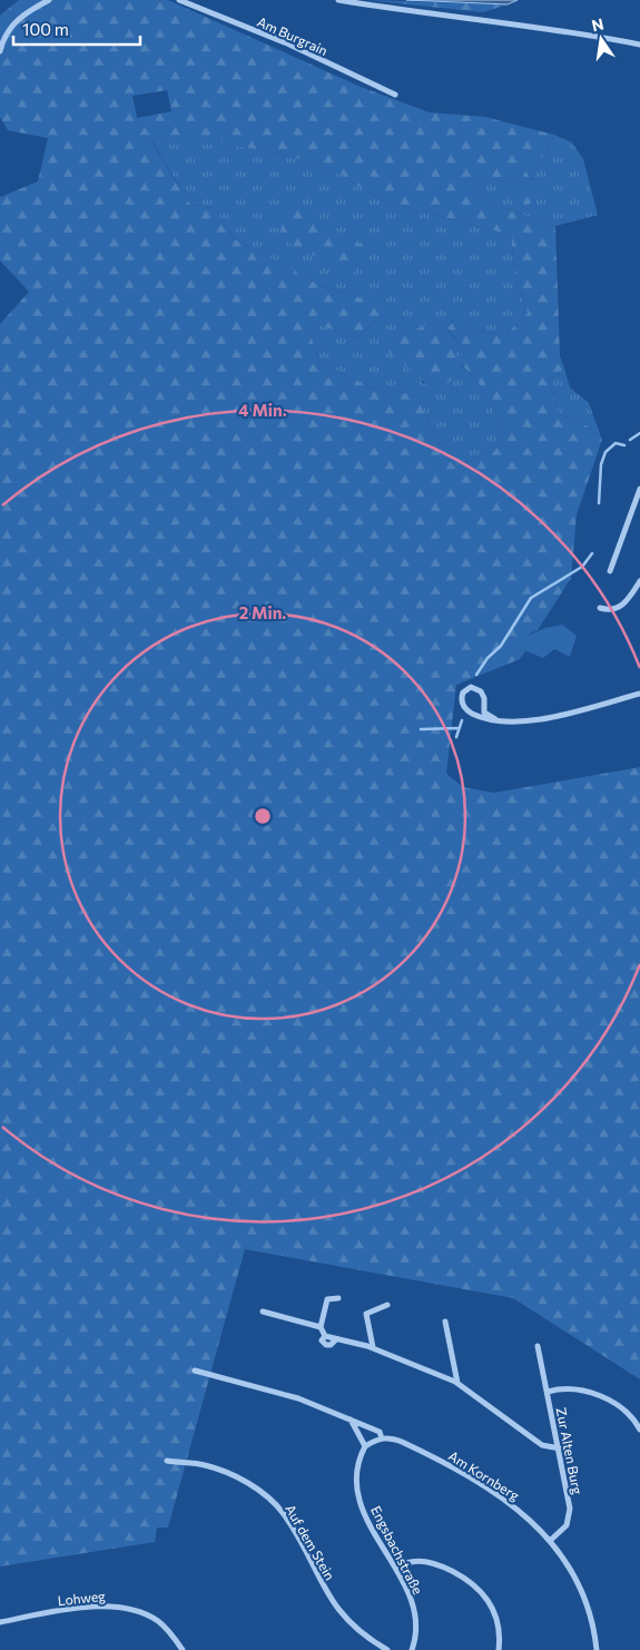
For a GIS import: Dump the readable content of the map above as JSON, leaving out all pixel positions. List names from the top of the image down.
{
  "streets": {
    "street": [
      "Am Burgrain",
      "Zur Alten Burg",
      "Am Kornberg",
      "Auf dem Stein",
      "Engsbachstraße",
      "Lohweg"
    ]
  },
  "crossings": [
    ["Zur Alten Burg", "Am Kornberg"]
  ],
  "scale_bar": "100 m",
  "north": "top",
  "rings": ["4 Min.", "2 Min."]
}
